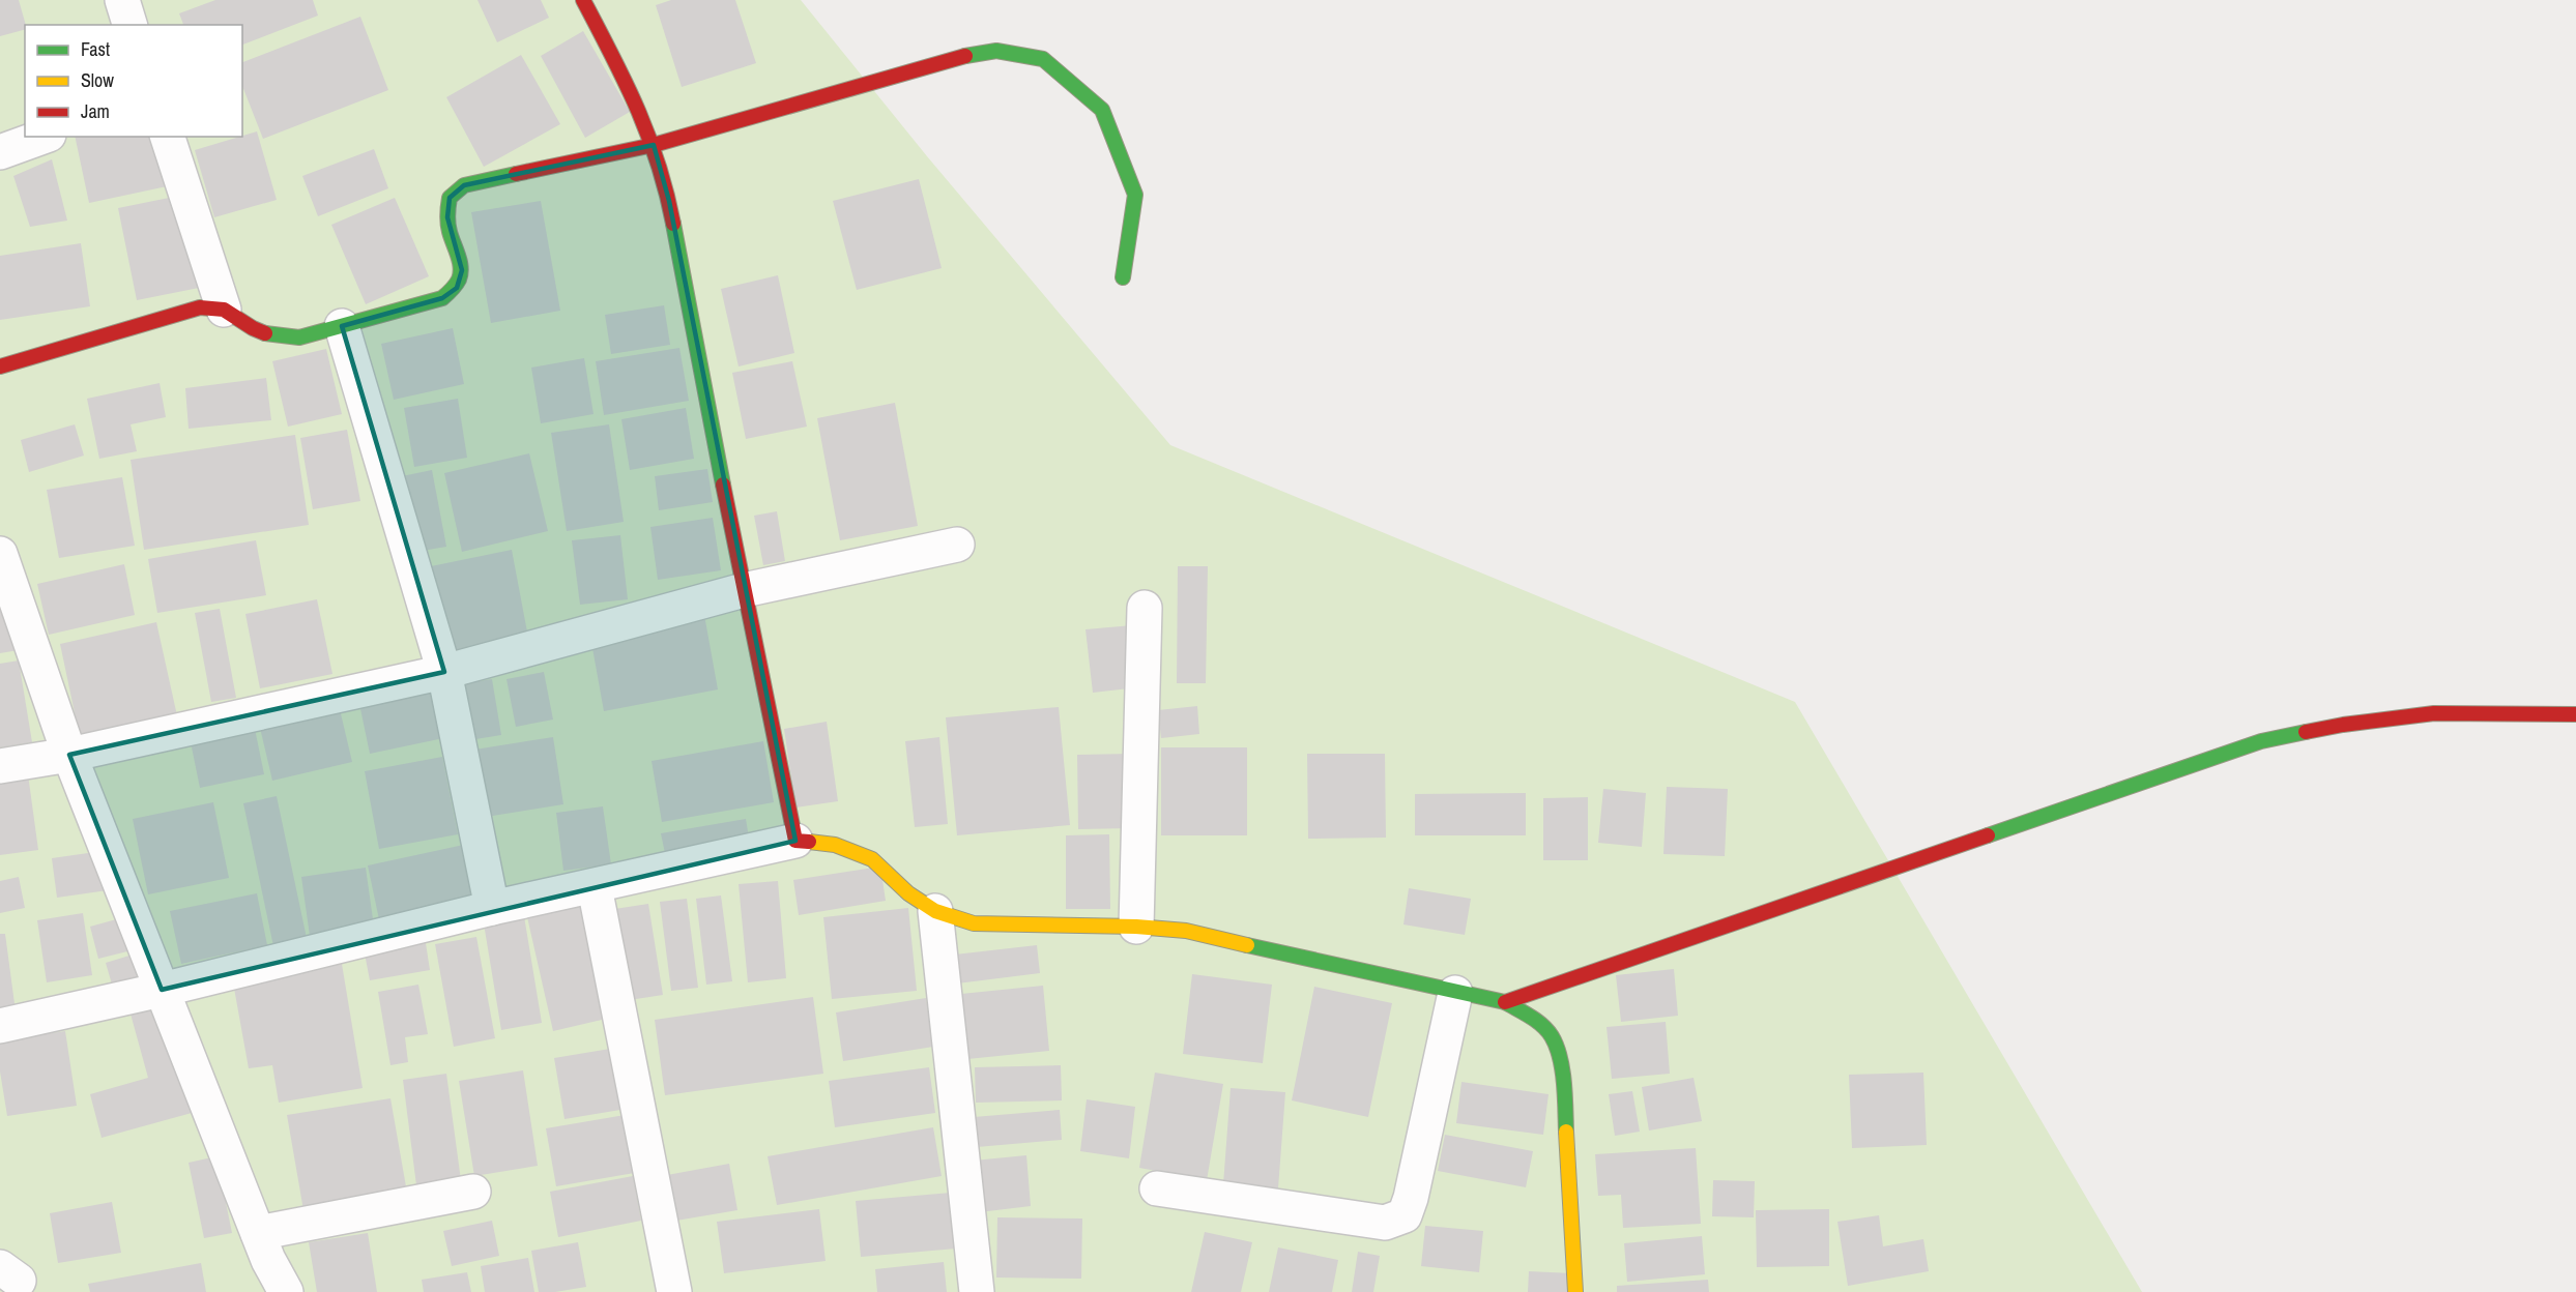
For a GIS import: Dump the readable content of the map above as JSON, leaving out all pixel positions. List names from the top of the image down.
{
  "legend": ["Fast", "Slow", "Jam"]
}
